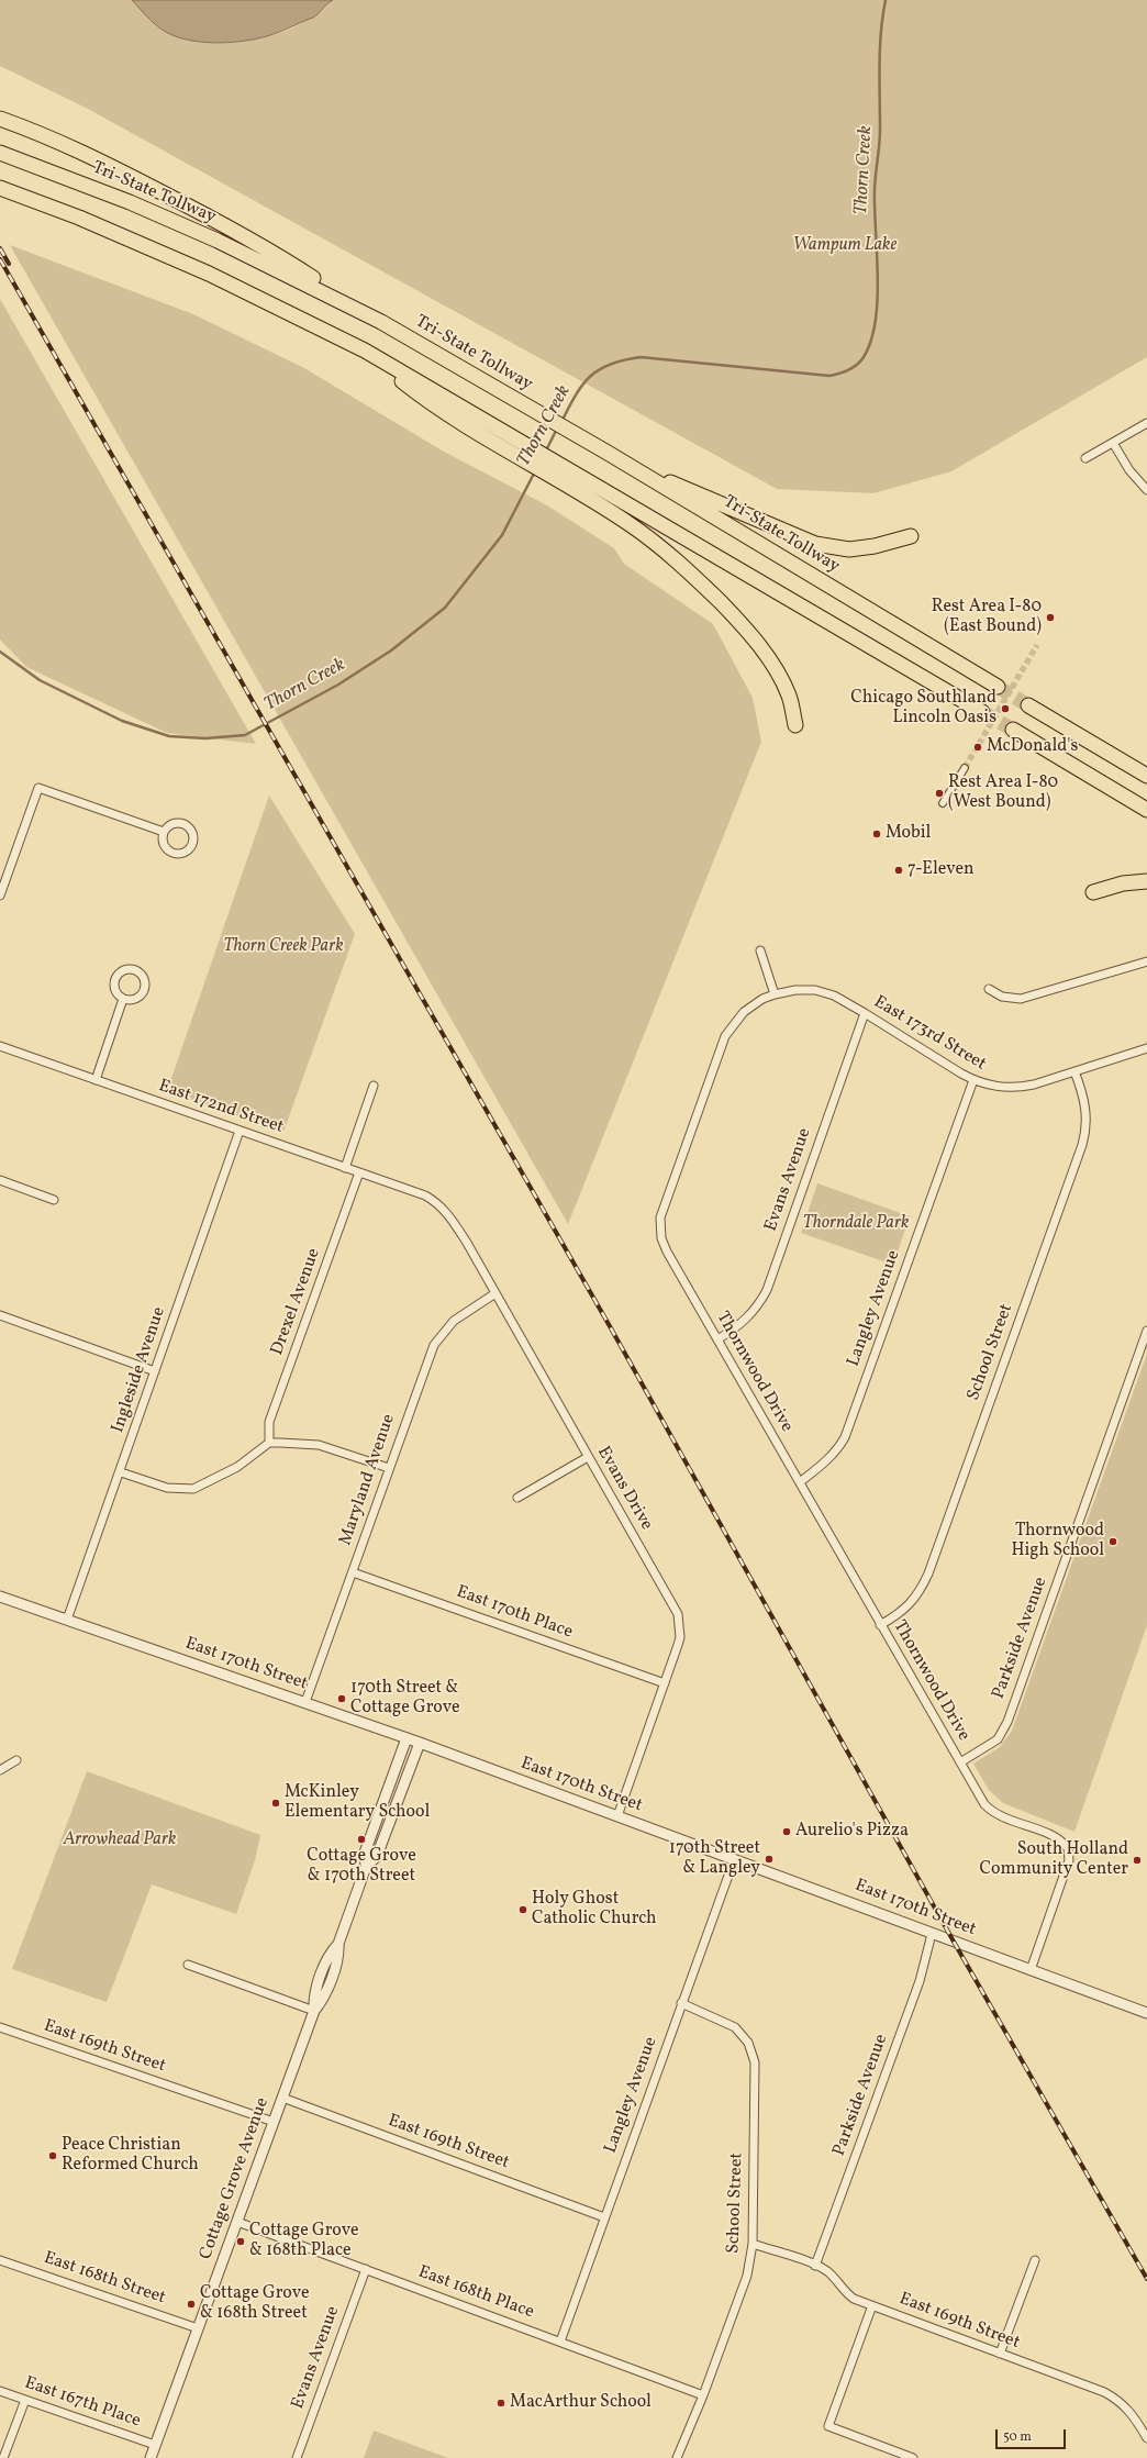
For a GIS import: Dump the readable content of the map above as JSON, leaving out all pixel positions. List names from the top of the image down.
{
  "streets": {
    "highway": ["Tri-State Tollway"],
    "street": [
      "East 173rd Street",
      "East 172nd Street",
      "Evans Avenue",
      "Drexel Avenue",
      "Langley Avenue",
      "School Street",
      "Ingleside Avenue",
      "Thornwood Drive",
      "Maryland Avenue",
      "Evans Drive",
      "East 170th Place",
      "Parkside Avenue",
      "East 170th Street",
      "East 169th Street",
      "Cottage Grove Avenue",
      "East 168th Street",
      "East 168th Place",
      "East 167th Place"
    ]
  },
  "crossings": [
    ["East 173rd Street", "Evans Avenue"],
    ["East 173rd Street", "Langley Avenue"],
    ["East 173rd Street", "School Street"],
    ["East 173rd Street", "Thornwood Drive"],
    ["East 172nd Street", "Drexel Avenue"],
    ["East 172nd Street", "Ingleside Avenue"],
    ["East 172nd Street", "Evans Drive"],
    ["Evans Avenue", "Thornwood Drive"],
    ["Evans Avenue", "East 168th Place"],
    ["Langley Avenue", "School Street"],
    ["Langley Avenue", "Thornwood Drive"],
    ["Langley Avenue", "East 170th Street"],
    ["Langley Avenue", "East 169th Street"],
    ["Langley Avenue", "East 168th Place"],
    ["School Street", "Thornwood Drive"],
    ["School Street", "East 169th Street"],
    ["School Street", "East 168th Place"],
    ["Ingleside Avenue", "East 170th Street"],
    ["Thornwood Drive", "Parkside Avenue"],
    ["Maryland Avenue", "Evans Drive"],
    ["Maryland Avenue", "East 170th Place"],
    ["Maryland Avenue", "East 170th Street"],
    ["Evans Drive", "East 170th Place"],
    ["Evans Drive", "East 170th Street"],
    ["Parkside Avenue", "East 170th Street"],
    ["Parkside Avenue", "East 169th Street"],
    ["East 170th Street", "Cottage Grove Avenue"],
    ["East 169th Street", "Cottage Grove Avenue"],
    ["Cottage Grove Avenue", "East 168th Street"],
    ["Cottage Grove Avenue", "East 168th Place"],
    ["Cottage Grove Avenue", "East 167th Place"]
  ],
  "water": ["Thorn Creek"],
  "parks": [
    "Wampum Lake",
    "Thorn Creek Park",
    "Thorndale Park",
    "Arrowhead Park"
  ],
  "places": [
    "Rest Area I-80 (East Bound)",
    "Chicago Southland Lincoln Oasis",
    "McDonald's",
    "Rest Area I-80 (West Bound)",
    "Mobil",
    "7-Eleven",
    "Thornwood High School",
    "170th Street & Cottage Grove",
    "McKinley Elementary School",
    "Aurelio's Pizza",
    "Cottage Grove & 170th Street",
    "170th Street & Langley",
    "South Holland Community Center",
    "Holy Ghost Catholic Church",
    "Peace Christian Reformed Church",
    "Cottage Grove & 168th Place",
    "Cottage Grove & 168th Street",
    "MacArthur School"
  ],
  "scale_bar": "50 m"
}
